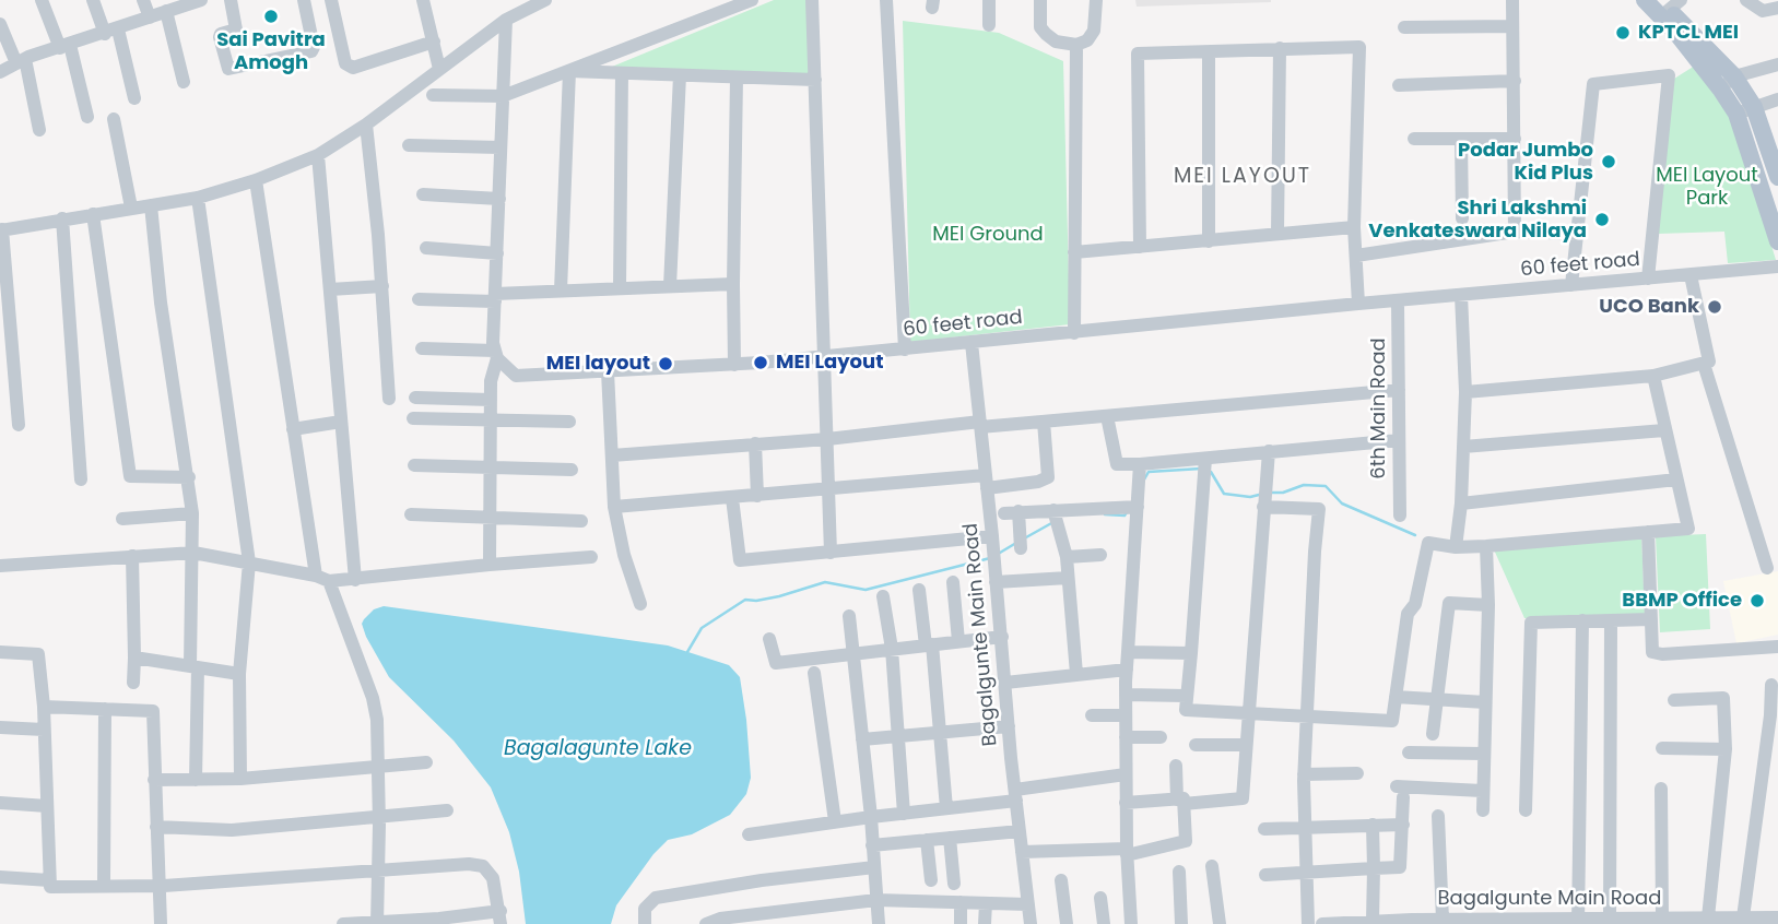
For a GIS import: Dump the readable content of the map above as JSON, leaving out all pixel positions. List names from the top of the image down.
{
  "streets": {
    "street": ["60 feet road", "6th Main Road", "Bagalgunte Main Road"]
  },
  "crossings": [
    ["60 feet road", "6th Main Road"],
    ["60 feet road", "Bagalgunte Main Road"]
  ],
  "districts": ["MEI LAYOUT"],
  "water": ["Bagalagunte Lake"],
  "parks": ["MEI Layout Park", "MEI Ground"],
  "places": [
    "Sai Pavitra Amogh",
    "KPTCL MEI",
    "Podar Jumbo Kid Plus",
    "Shri Lakshmi Venkateswara Nilaya",
    "UCO Bank",
    "MEI Layout",
    "MEI layout",
    "BBMP Office"
  ]
}
